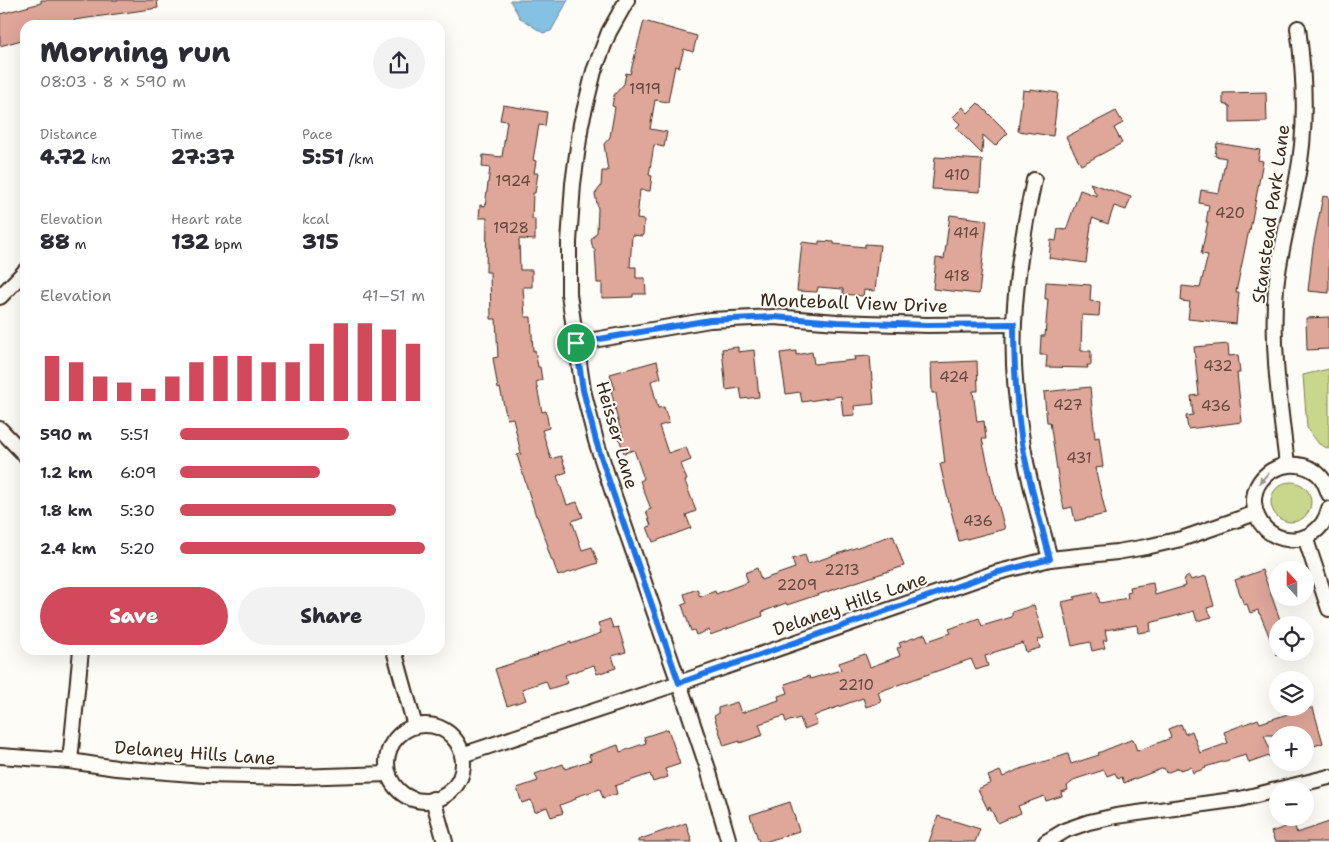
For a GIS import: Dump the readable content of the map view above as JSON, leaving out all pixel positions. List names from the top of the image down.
{
  "streets": {
    "street": [
      "Stanstead Park Lane",
      "Monteball View Drive",
      "Heisser Lane",
      "Delaney Hills Lane"
    ]
  },
  "crossings": [
    ["Monteball View Drive", "Heisser Lane"],
    ["Heisser Lane", "Delaney Hills Lane"]
  ],
  "house_numbers": [
    "1919",
    "410",
    "1924",
    "420",
    "1928",
    "414",
    "418",
    "432",
    "424",
    "427",
    "436",
    "431",
    "436",
    "2213",
    "2209",
    "2210"
  ],
  "north": "top",
  "page": {
    "heading": ["Morning run", "08:03 · 8 × 590 m"],
    "stats": [
      ["Distance", "4.72 km"],
      ["Time", "27:37"],
      ["Pace", "5:51 /km"],
      ["Elevation", "88 m"],
      ["Heart rate", "132 bpm"],
      ["kcal", "315"]
    ],
    "chart": ["Elevation", "41–51 m"],
    "list": [
      {
        "name": "590 m",
        "note": "5:51"
      },
      {
        "name": "1.2 km",
        "note": "6:09"
      },
      {
        "name": "1.8 km",
        "note": "5:30"
      },
      {
        "name": "2.4 km",
        "note": "5:20"
      }
    ],
    "map_buttons": ["+", "−"],
    "buttons": ["Save", "Share"]
  }
}
